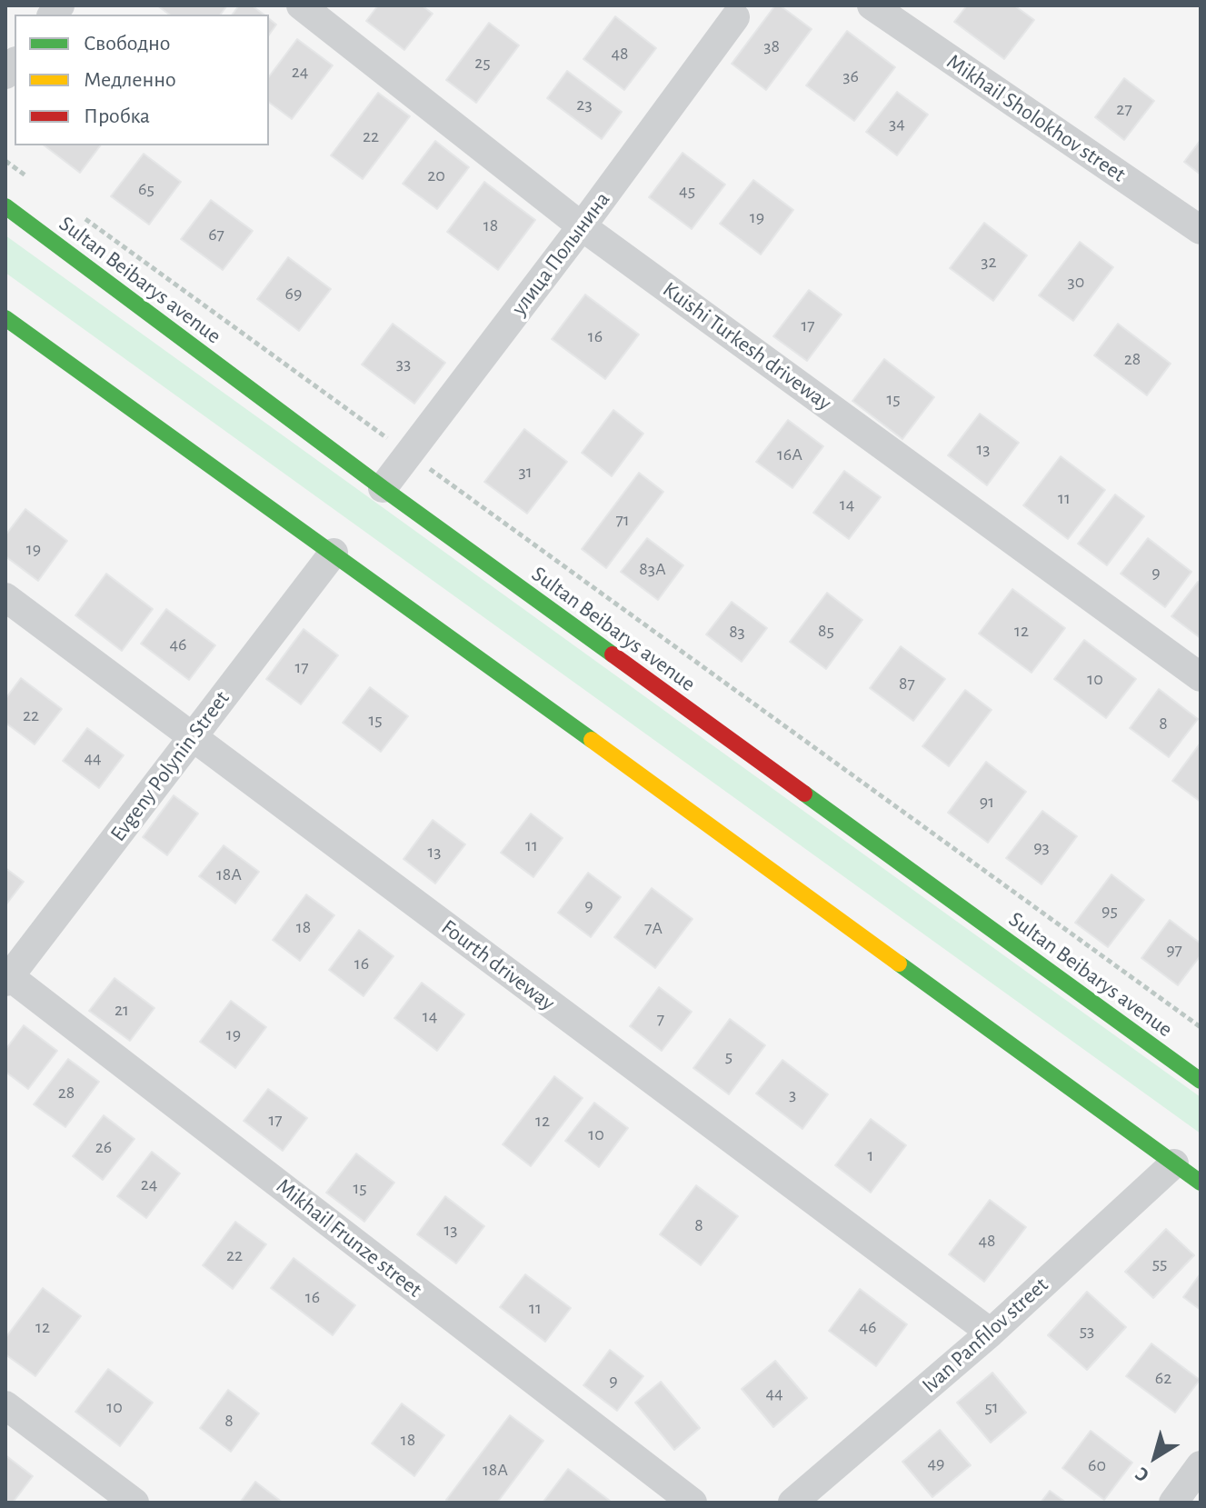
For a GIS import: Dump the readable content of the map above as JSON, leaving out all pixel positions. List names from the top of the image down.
{
  "streets": {
    "main road": ["Sultan Beibarys avenue"],
    "street": [
      "Mikhail Sholokhov street",
      "улица Полынина",
      "Kuishi Turkesh driveway",
      "Evgeny Polynin Street",
      "Fourth driveway",
      "Mikhail Frunze street",
      "Ivan Panfilov street"
    ]
  },
  "crossings": [
    ["улица Полынина", "Sultan Beibarys avenue"],
    ["улица Полынина", "Kuishi Turkesh driveway"],
    ["Evgeny Polynin Street", "Fourth driveway"],
    ["Evgeny Polynin Street", "Mikhail Frunze street"],
    ["Fourth driveway", "Ivan Panfilov street"]
  ],
  "house_numbers": [
    "38",
    "48",
    "25",
    "24",
    "36",
    "23",
    "27",
    "34",
    "22",
    "20",
    "65",
    "45",
    "19",
    "18",
    "67",
    "32",
    "30",
    "69",
    "17",
    "16",
    "28",
    "33",
    "15",
    "13",
    "16А",
    "31",
    "11",
    "14",
    "71",
    "19",
    "83А",
    "9",
    "85",
    "12",
    "83",
    "46",
    "17",
    "10",
    "87",
    "22",
    "15",
    "8",
    "44",
    "91",
    "11",
    "93",
    "13",
    "18А",
    "9",
    "95",
    "18",
    "7А",
    "97",
    "16",
    "21",
    "14",
    "7",
    "19",
    "5",
    "28",
    "3",
    "17",
    "12",
    "10",
    "26",
    "1",
    "24",
    "15",
    "8",
    "13",
    "48",
    "22",
    "55",
    "16",
    "11",
    "12",
    "46",
    "53",
    "62",
    "9",
    "44",
    "10",
    "51",
    "8",
    "18",
    "49",
    "60",
    "18А"
  ],
  "legend": ["Свободно", "Медленно", "Пробка"],
  "north": "bottom left"
}
